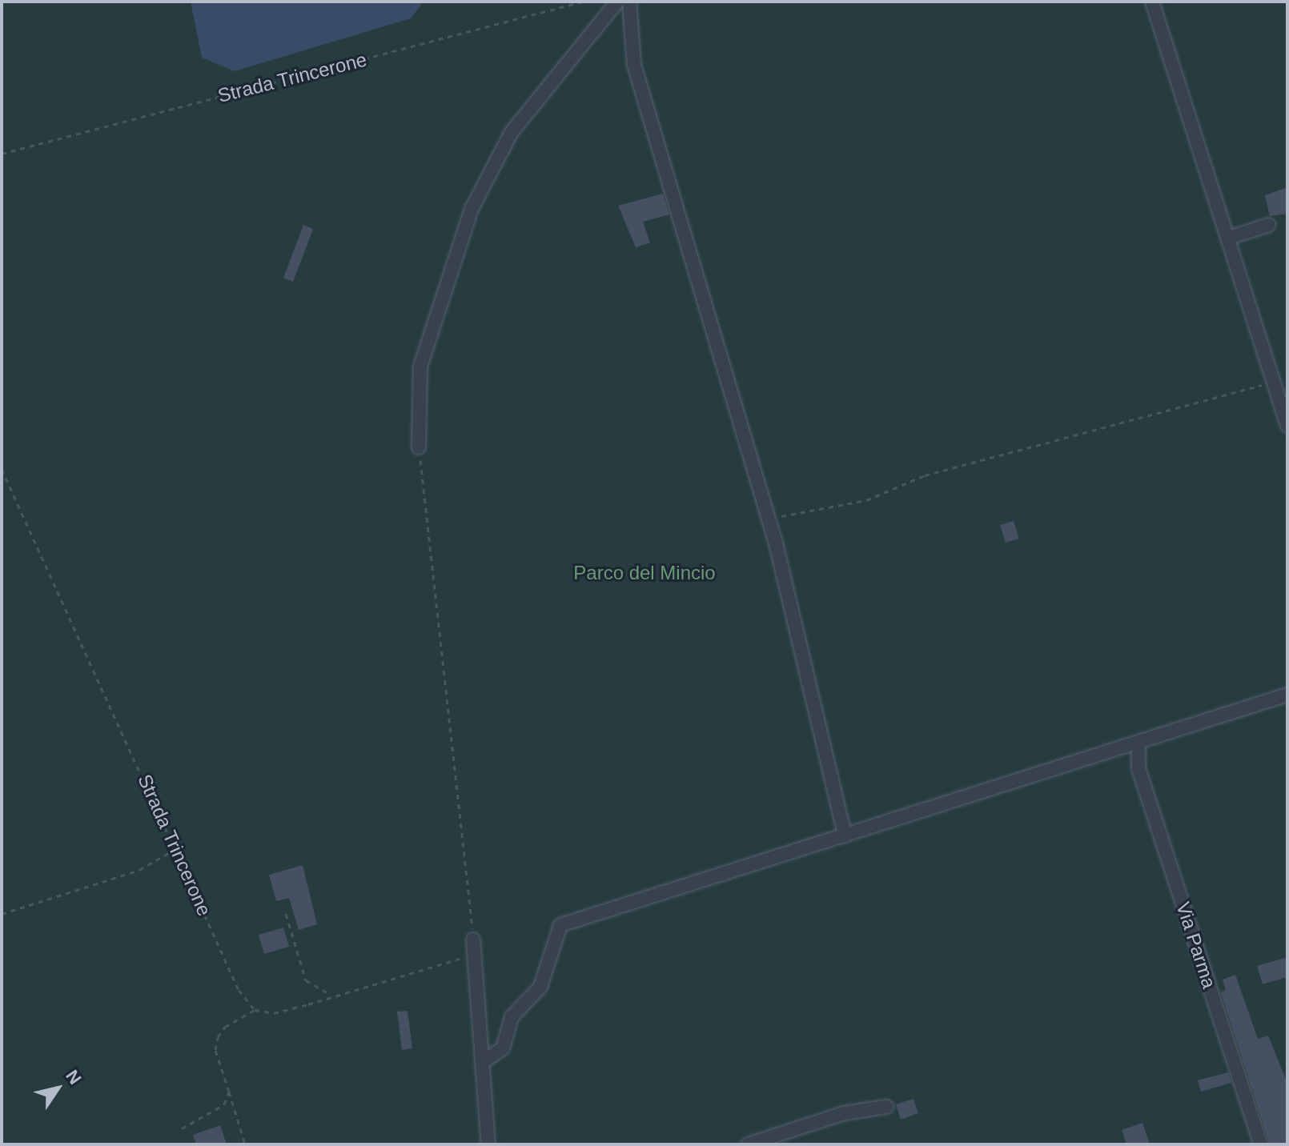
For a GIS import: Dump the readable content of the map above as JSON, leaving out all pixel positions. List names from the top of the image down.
{
  "streets": {
    "street": ["Via Parma"],
    "path": ["Strada Trincerone"]
  },
  "parks": ["Parco del Mincio"],
  "north": "top right"
}
